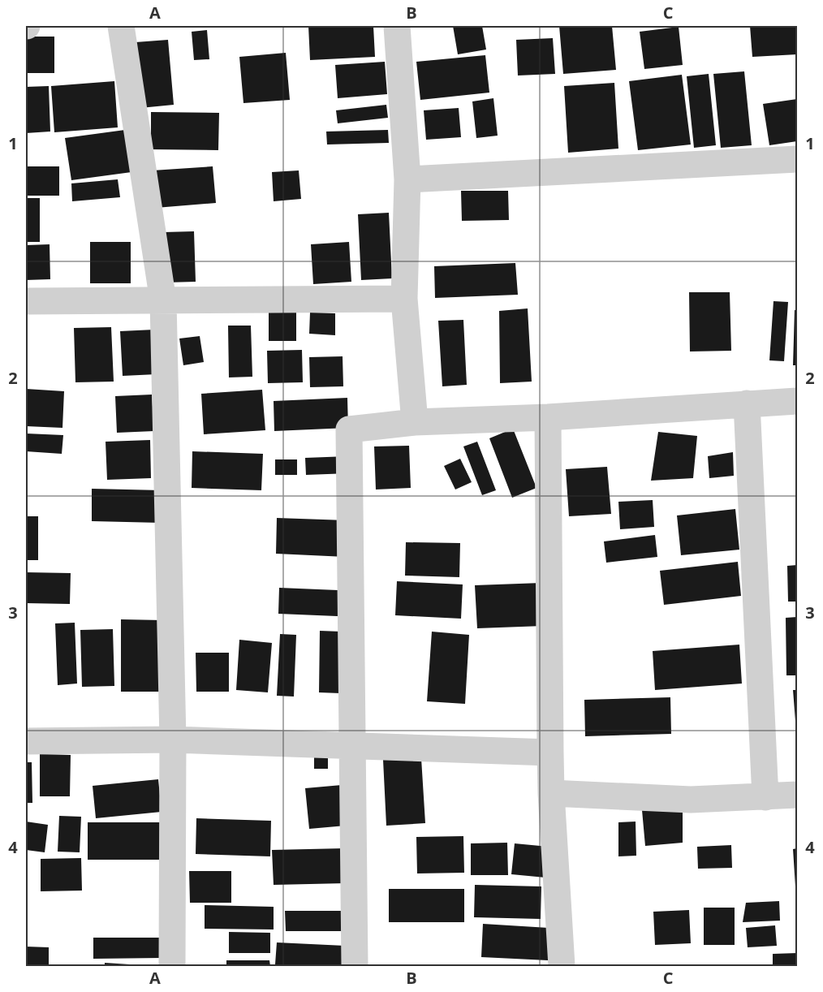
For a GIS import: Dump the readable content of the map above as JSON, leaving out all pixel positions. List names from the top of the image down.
{
  "grid": {
    "columns": ["A", "B", "C"],
    "rows": [
      "1",
      "2",
      "3",
      "4"
    ]
  }
}
